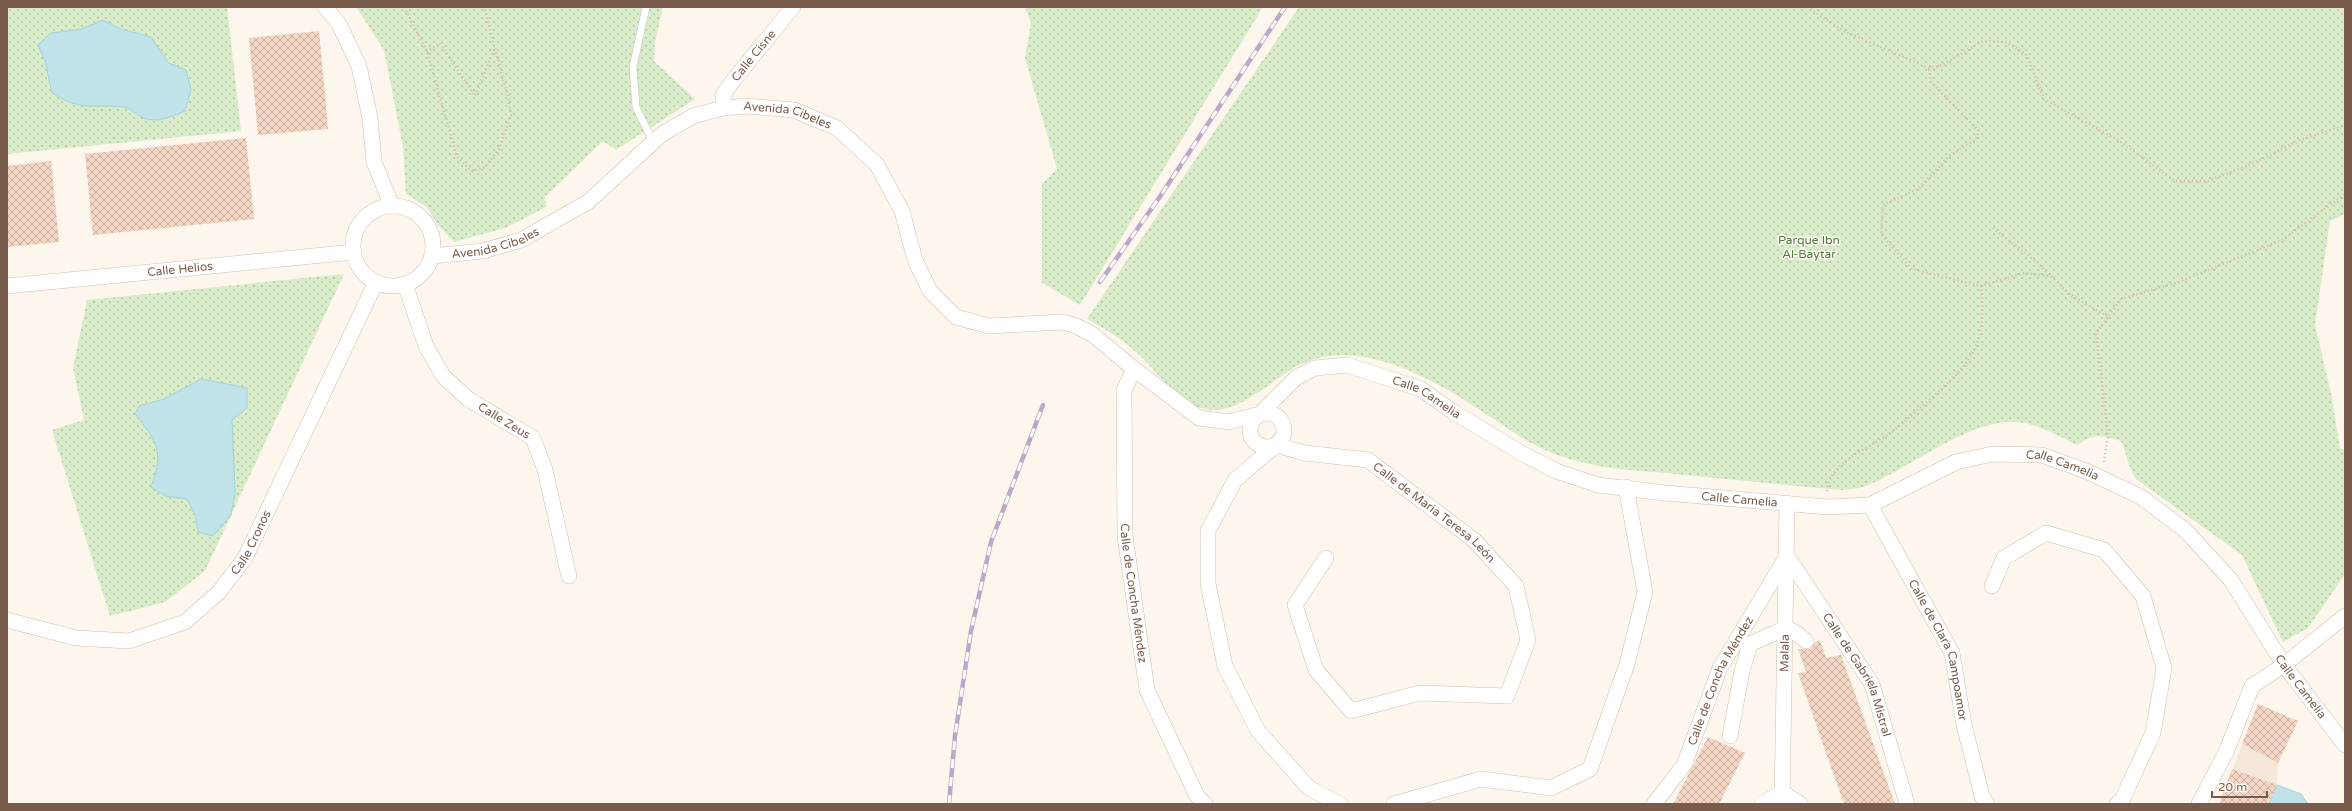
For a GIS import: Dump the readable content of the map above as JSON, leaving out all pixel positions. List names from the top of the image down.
{
  "streets": {
    "street": [
      "Calle Cisne",
      "Avenida Cibeles",
      "Calle Helios",
      "Calle Camelia",
      "Calle Zeus",
      "Calle de Maria Teresa León",
      "Calle Cronos",
      "Calle de Concha Méndez",
      "Calle de Clara Campoamor",
      "Malala",
      "Calle de Gabriela Mistral"
    ]
  },
  "crossings": [
    ["Calle Cisne", "Avenida Cibeles"],
    ["Avenida Cibeles", "Calle Helios"],
    ["Avenida Cibeles", "Calle Zeus"],
    ["Avenida Cibeles", "Calle Cronos"],
    ["Avenida Cibeles", "Calle de Concha Méndez"],
    ["Calle Helios", "Calle Zeus"],
    ["Calle Helios", "Calle Cronos"],
    ["Calle Camelia", "Calle de Maria Teresa León"],
    ["Calle Camelia", "Calle de Clara Campoamor"],
    ["Calle Camelia", "Malala"],
    ["Calle Zeus", "Calle Cronos"],
    ["Calle de Concha Méndez", "Malala"],
    ["Calle de Concha Méndez", "Calle de Gabriela Mistral"],
    ["Malala", "Calle de Gabriela Mistral"]
  ],
  "parks": ["Parque Ibn Al-Baytar"],
  "scale_bar": "20 m"
}
